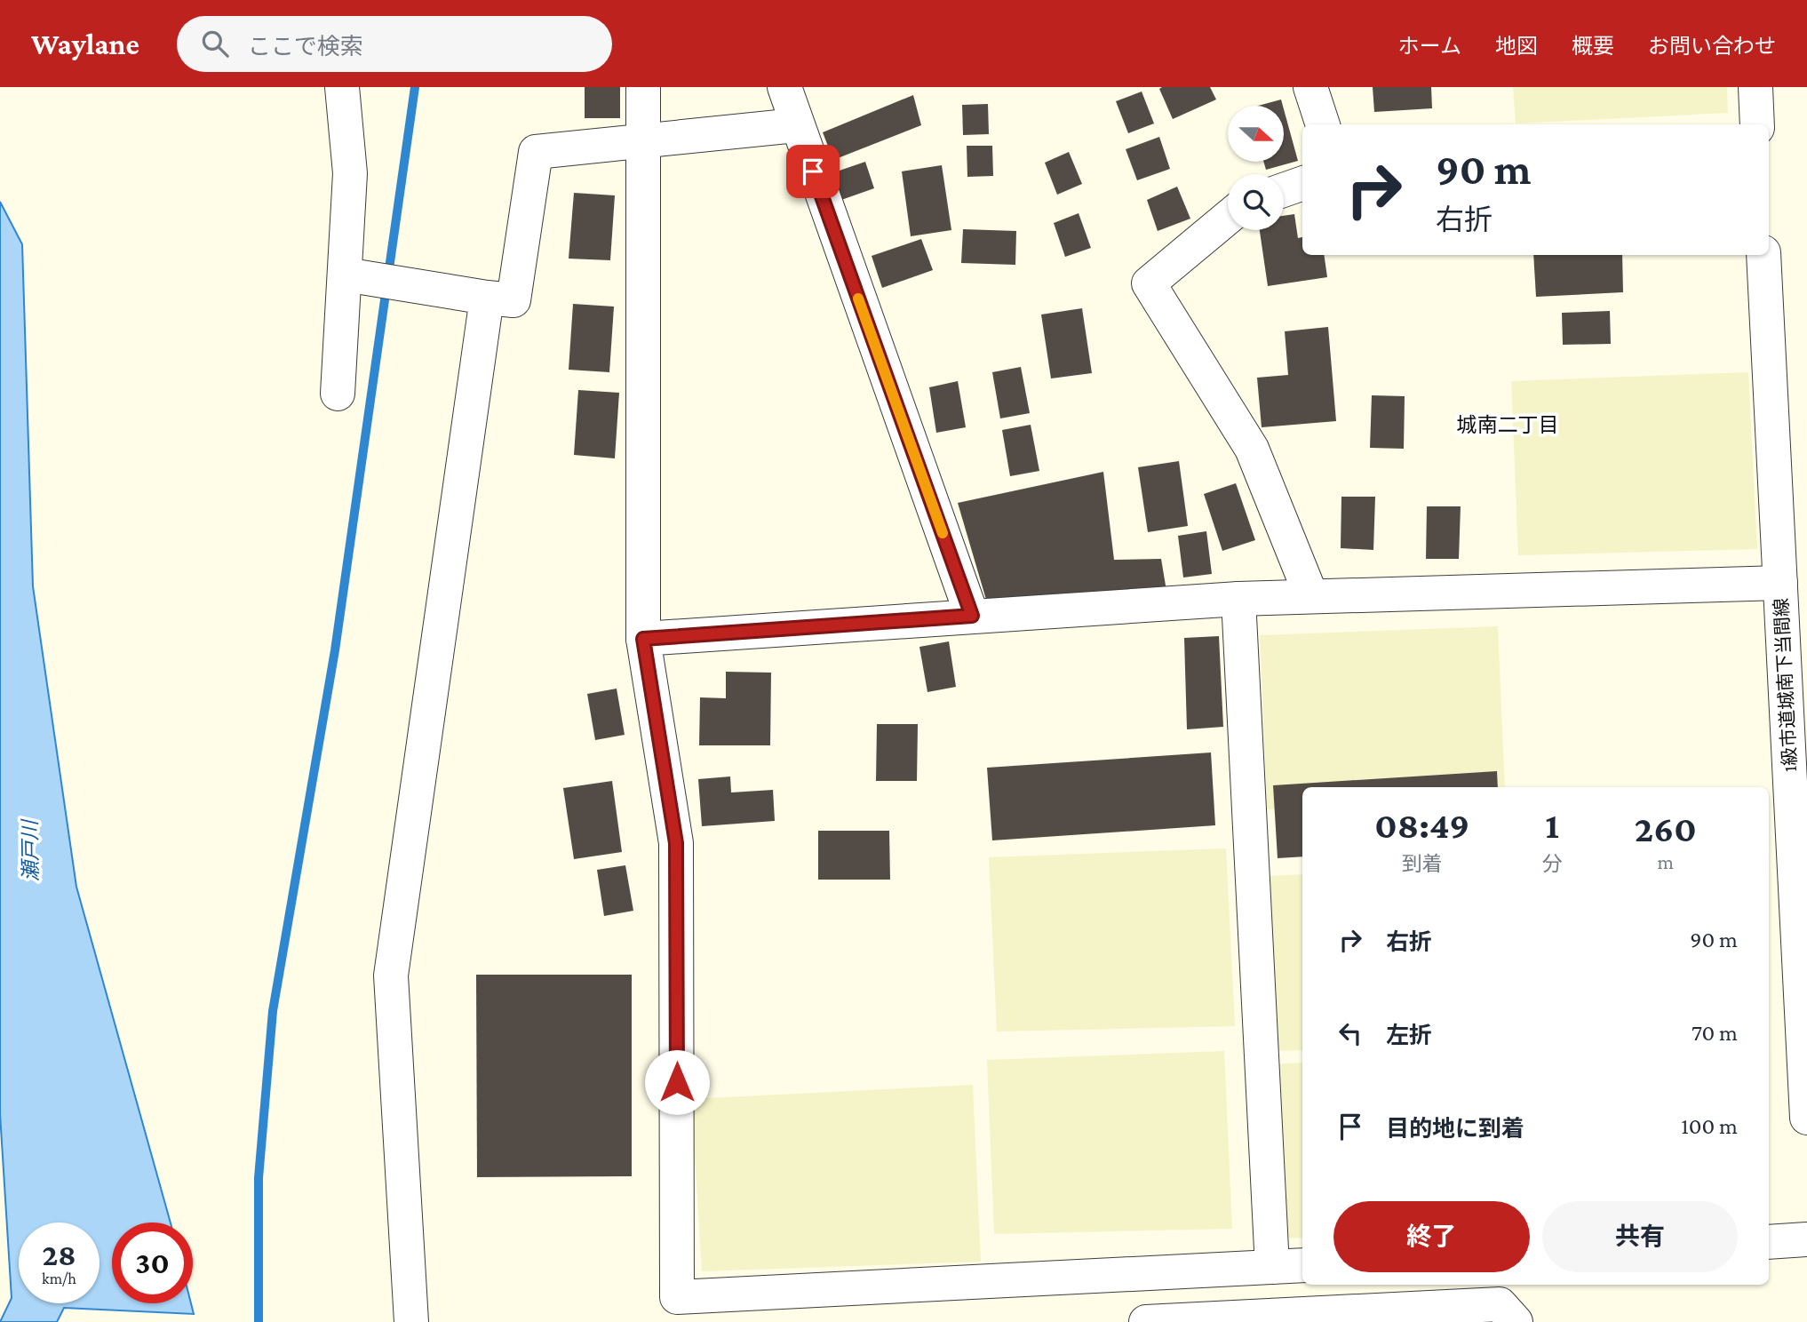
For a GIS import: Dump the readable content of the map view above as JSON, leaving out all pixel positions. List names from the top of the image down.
{
  "streets": {
    "street": ["1級市道城南下当間線"]
  },
  "districts": ["城南二丁目"],
  "water": ["瀬戸川"],
  "north": "right",
  "page": {
    "header": "Waylane",
    "search": "ここで検索",
    "nav": [
      "ホーム",
      "地図",
      "概要",
      "お問い合わせ"
    ],
    "turn": ["90 m", "右折"],
    "eta": [
      "08:49",
      "到着",
      "1",
      "分",
      "260",
      "m"
    ],
    "list": [
      {
        "name": "右折",
        "value": "90 m"
      },
      {
        "name": "左折",
        "value": "70 m"
      },
      {
        "name": "目的地に到着",
        "value": "100 m"
      }
    ],
    "buttons": ["終了", "共有"],
    "speed": "28 km/h",
    "limit": "30"
  }
}
